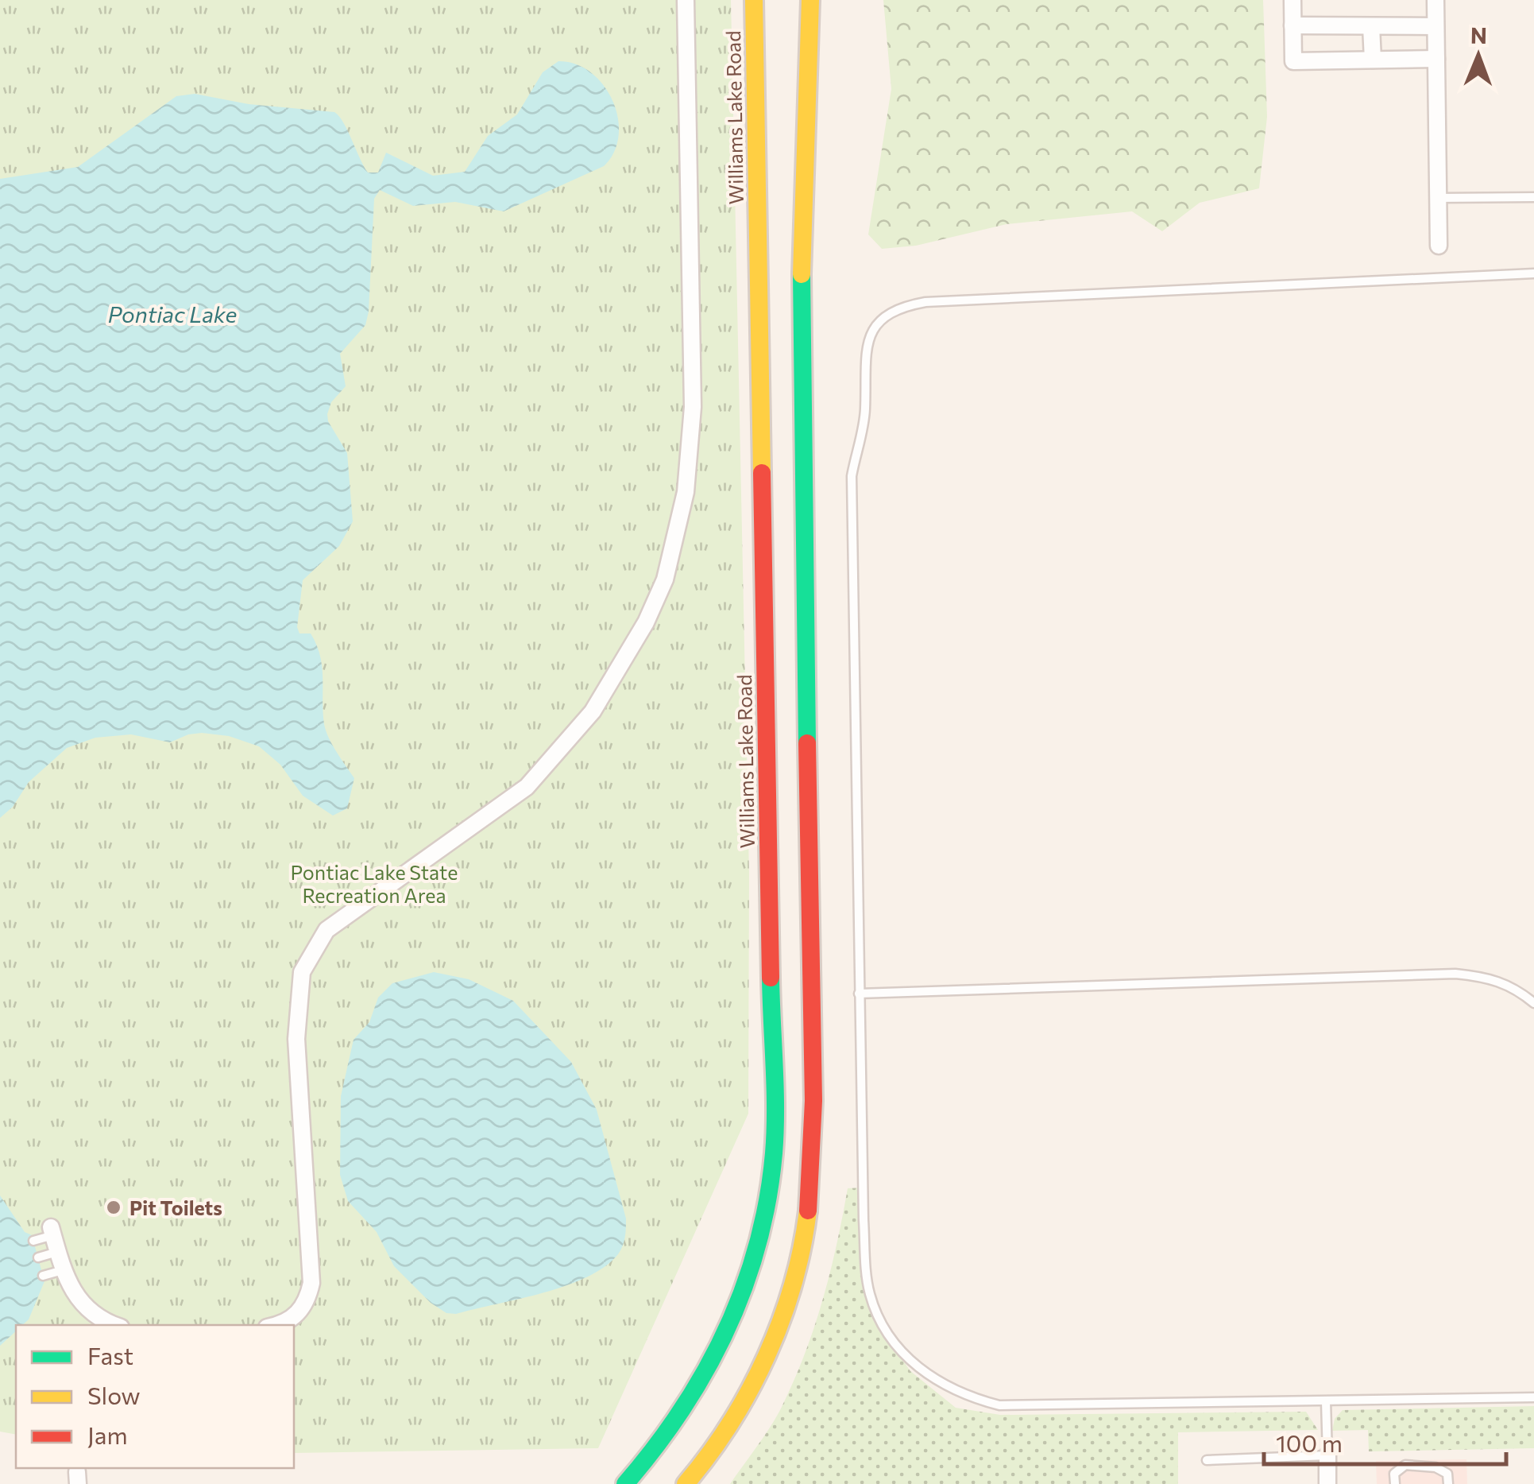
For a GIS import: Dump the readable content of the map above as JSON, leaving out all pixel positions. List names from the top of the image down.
{
  "streets": {
    "main road": ["Williams Lake Road"]
  },
  "water": ["Pontiac Lake"],
  "parks": ["Pontiac Lake State Recreation Area"],
  "places": ["Pit Toilets"],
  "legend": ["Fast", "Slow", "Jam"],
  "scale_bar": "100 m",
  "north": "top"
}
